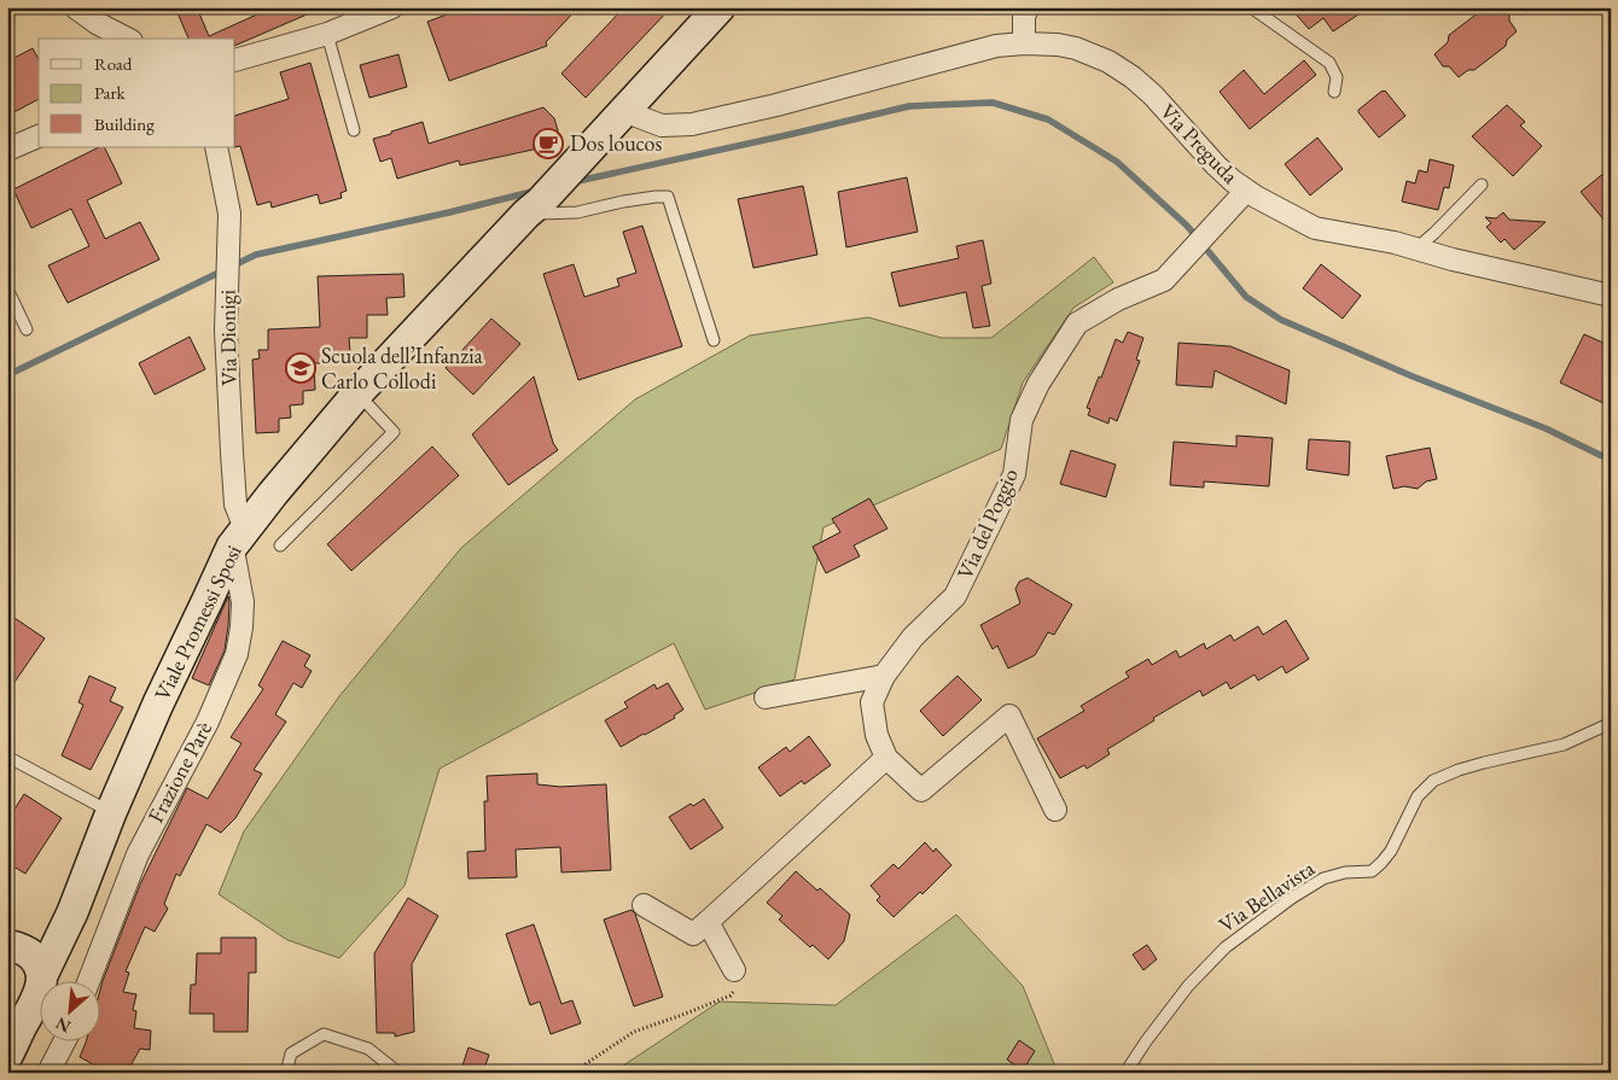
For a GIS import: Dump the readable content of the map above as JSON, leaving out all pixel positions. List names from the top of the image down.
{
  "streets": {
    "main road": ["Viale Promessi Sposi"],
    "street": [
      "Via Preguda",
      "Via Dionigi",
      "Via del Poggio",
      "Frazione Parè"
    ],
    "lane": ["Via Bellavista"]
  },
  "crossings": [
    ["Via Preguda", "Via del Poggio"],
    ["Via Preguda", "Viale Promessi Sposi"],
    ["Via Dionigi", "Viale Promessi Sposi"],
    ["Via Dionigi", "Frazione Parè"],
    ["Viale Promessi Sposi", "Frazione Parè"]
  ],
  "places": {
    "cafe": ["Dos loucos"],
    "school or university": ["Scuola dell’Infanzia Carlo Collodi"]
  },
  "legend": ["Road", "Park", "Building"],
  "north": "bottom left"
}
